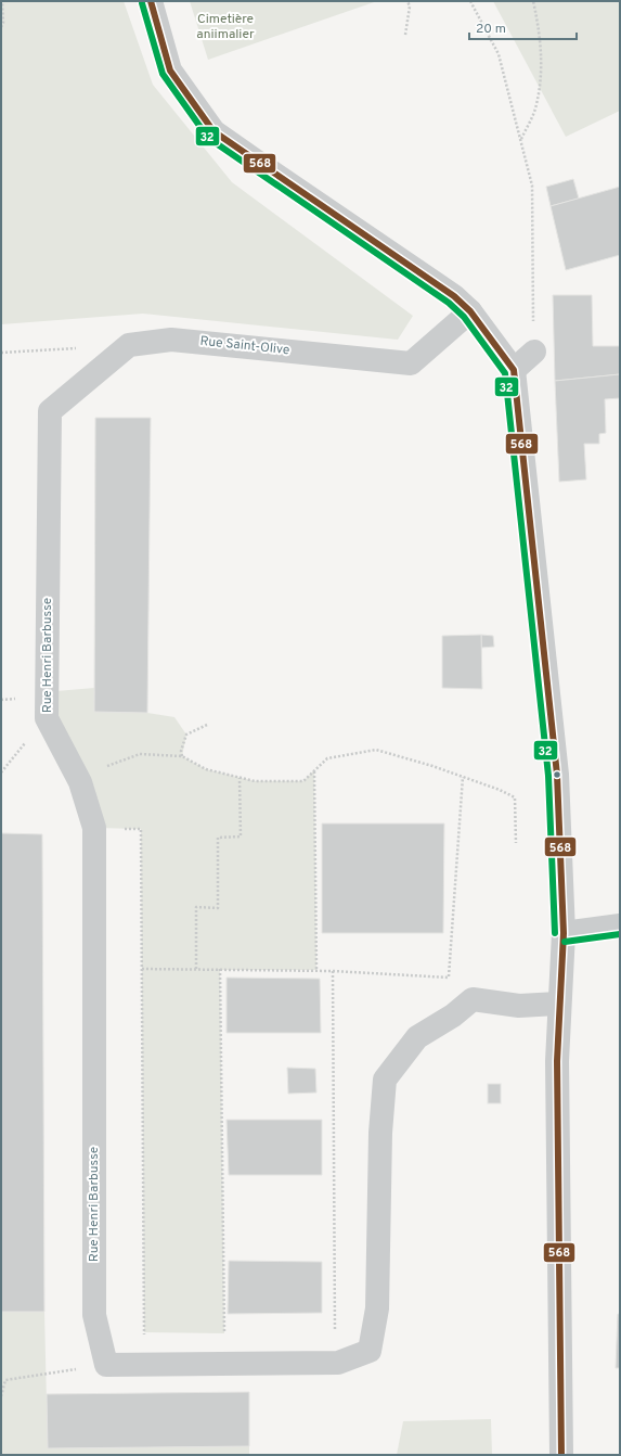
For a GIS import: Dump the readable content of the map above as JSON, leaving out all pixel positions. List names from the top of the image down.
{
  "streets": {
    "street": ["Rue Saint-Olive", "Rue Henri Barbusse"]
  },
  "crossings": [
    ["Rue Saint-Olive", "Rue Henri Barbusse"]
  ],
  "parks": ["Cimetière aniimalier"],
  "lines": ["transit line 568", "transit line 32"],
  "scale_bar": "20 m"
}
